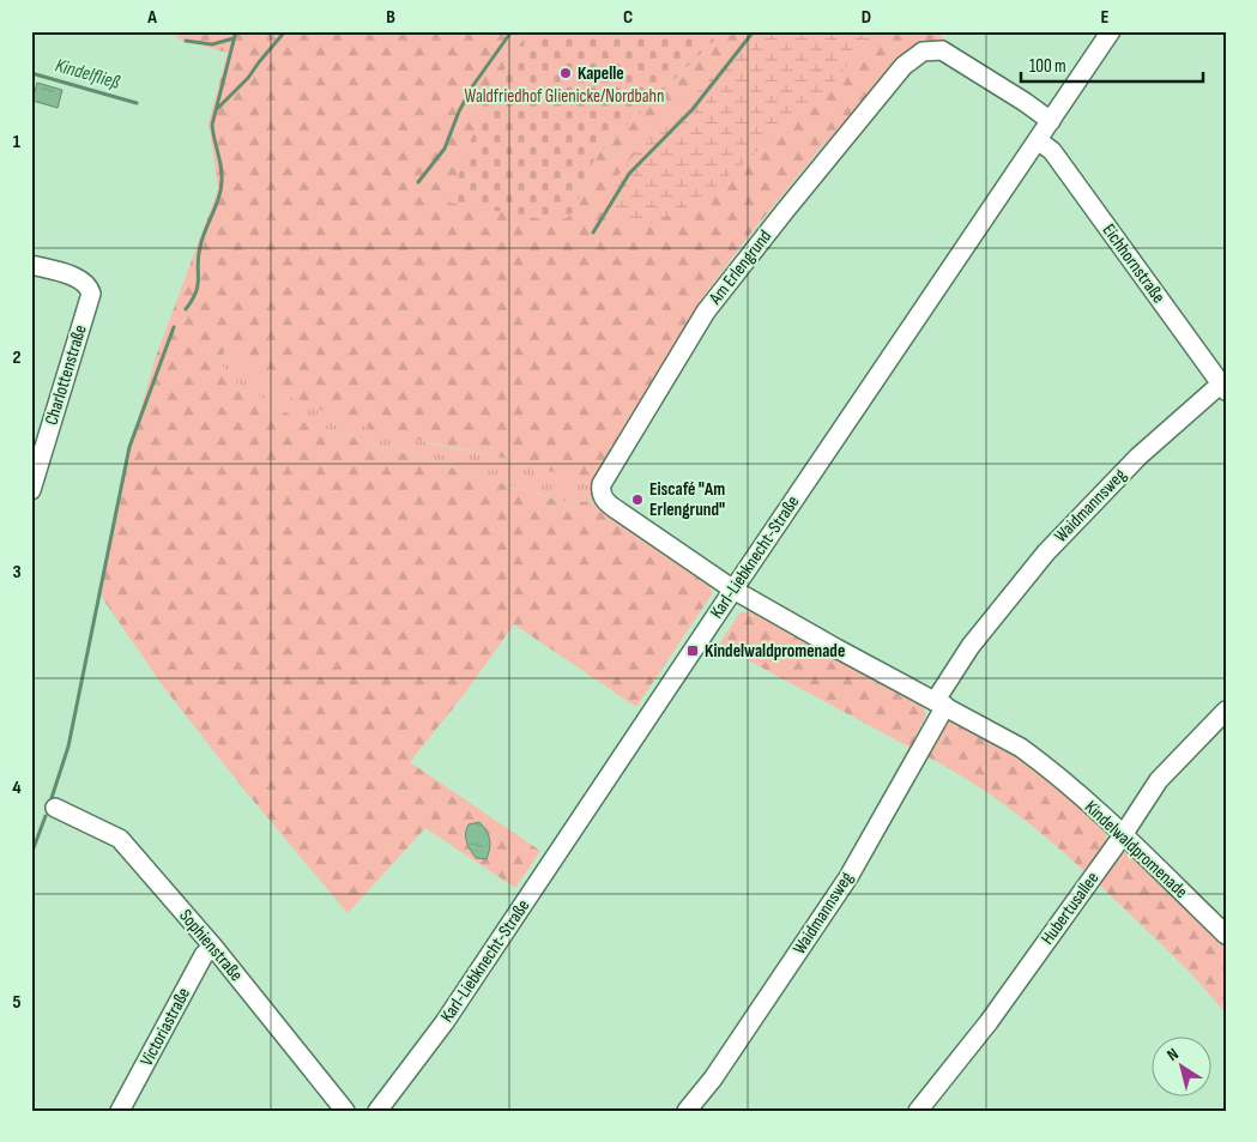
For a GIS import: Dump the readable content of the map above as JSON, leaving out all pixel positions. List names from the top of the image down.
{
  "streets": {
    "street": [
      "Eichhornstraße",
      "Am Erlengrund",
      "Charlottenstraße",
      "Waidmannsweg",
      "Karl-Liebknecht-Straße",
      "Kindelwaldpromenade",
      "Hubertusallee",
      "Sophienstraße",
      "Victoriastraße"
    ]
  },
  "crossings": [
    ["Eichhornstraße", "Waidmannsweg"],
    ["Eichhornstraße", "Karl-Liebknecht-Straße"],
    ["Am Erlengrund", "Karl-Liebknecht-Straße"],
    ["Am Erlengrund", "Kindelwaldpromenade"],
    ["Waidmannsweg", "Kindelwaldpromenade"],
    ["Karl-Liebknecht-Straße", "Kindelwaldpromenade"],
    ["Kindelwaldpromenade", "Hubertusallee"],
    ["Sophienstraße", "Victoriastraße"]
  ],
  "water": ["Kindelfließ"],
  "parks": ["Waldfriedhof Glienicke/Nordbahn"],
  "places": {
    "other": ["Kapelle", "Eiscafé \"Am Erlengrund\""],
    "transit": ["Kindelwaldpromenade"]
  },
  "scale_bar": "100 m",
  "north": "top left",
  "grid": {
    "columns": [
      "A",
      "B",
      "C",
      "D",
      "E"
    ],
    "rows": [
      "1",
      "2",
      "3",
      "4",
      "5"
    ]
  }
}
